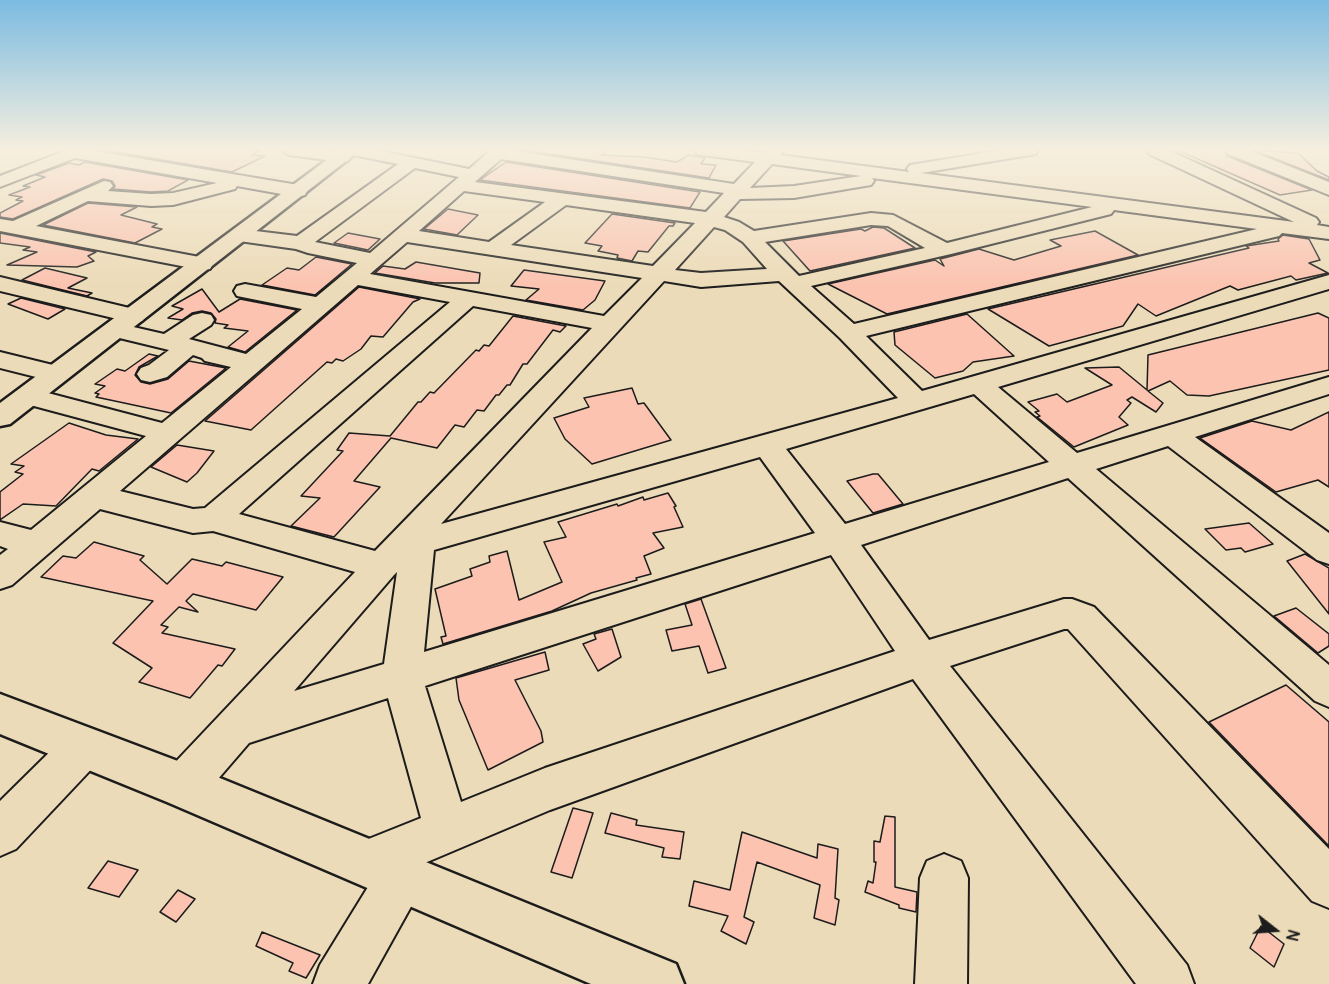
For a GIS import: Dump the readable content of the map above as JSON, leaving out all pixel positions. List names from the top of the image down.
{
  "north": "right"
}
